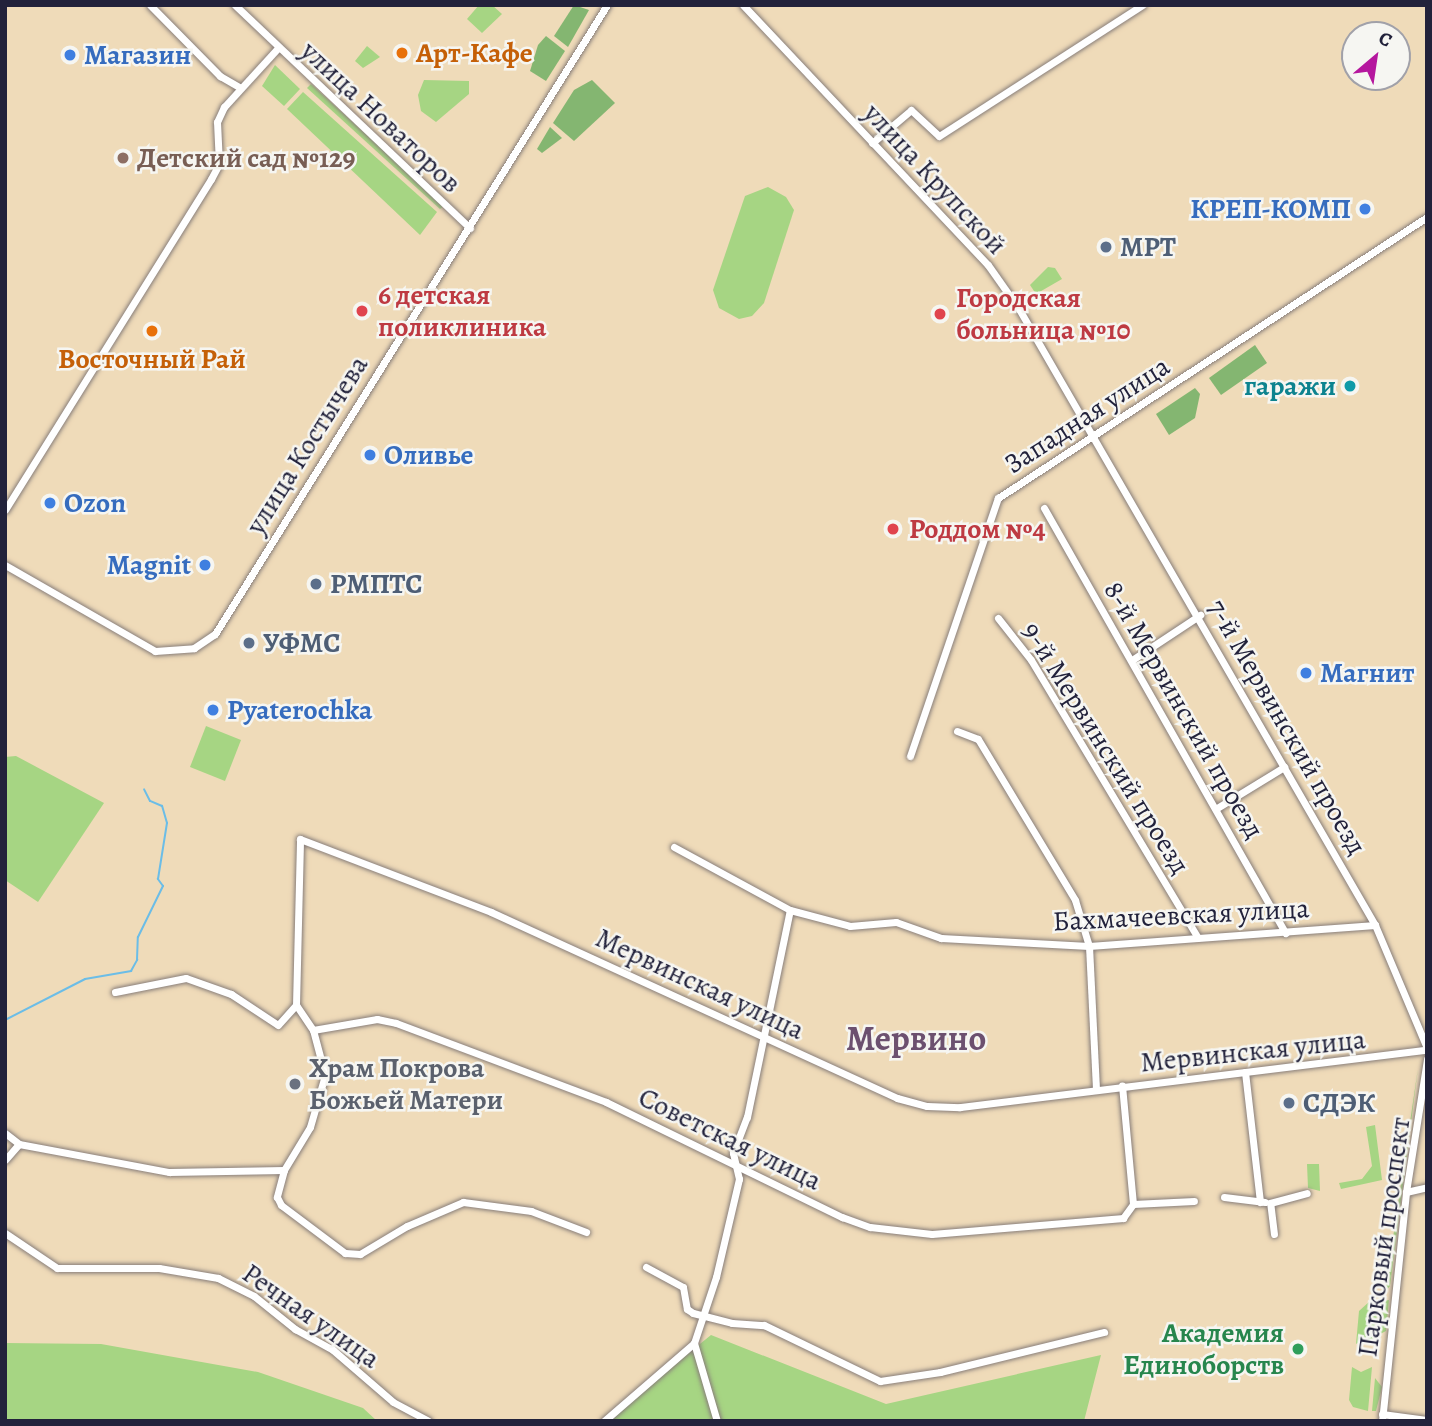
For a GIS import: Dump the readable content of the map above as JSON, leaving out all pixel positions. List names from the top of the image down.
{
  "streets": {
    "street": [
      "улица Новаторов",
      "улица Крупской",
      "Западная улица",
      "улица Костычева",
      "8-й Мервинский проезд",
      "7-й Мервинский проезд",
      "9-й Мервинский проезд",
      "Бахмачеевская улица",
      "Мервинская улица",
      "Советская улица",
      "Парковый проспект",
      "Речная улица"
    ]
  },
  "crossings": [
    ["улица Новаторов", "улица Костычева"],
    ["улица Крупской", "Западная улица"],
    ["улица Крупской", "7-й Мервинский проезд"],
    ["Западная улица", "7-й Мервинский проезд"],
    ["8-й Мервинский проезд", "Бахмачеевская улица"],
    ["7-й Мервинский проезд", "Бахмачеевская улица"],
    ["7-й Мервинский проезд", "Мервинская улица"],
    ["9-й Мервинский проезд", "Бахмачеевская улица"]
  ],
  "districts": ["Мервино"],
  "places": [
    "Арт-Кафе",
    "Магазин",
    "Детский сад №129",
    "КРЕП-КОМП",
    "МРТ",
    "6 детская поликлиника",
    "Городская больница №10",
    "Восточный Рай",
    "гаражи",
    "Оливье",
    "Ozon",
    "Роддом №4",
    "Magnit",
    "РМПТС",
    "УФМС",
    "Магнит",
    "Pyaterochka",
    "Храм Покрова Божьей Матери",
    "СДЭК",
    "Академия Единоборств"
  ],
  "north": "top right"
}
